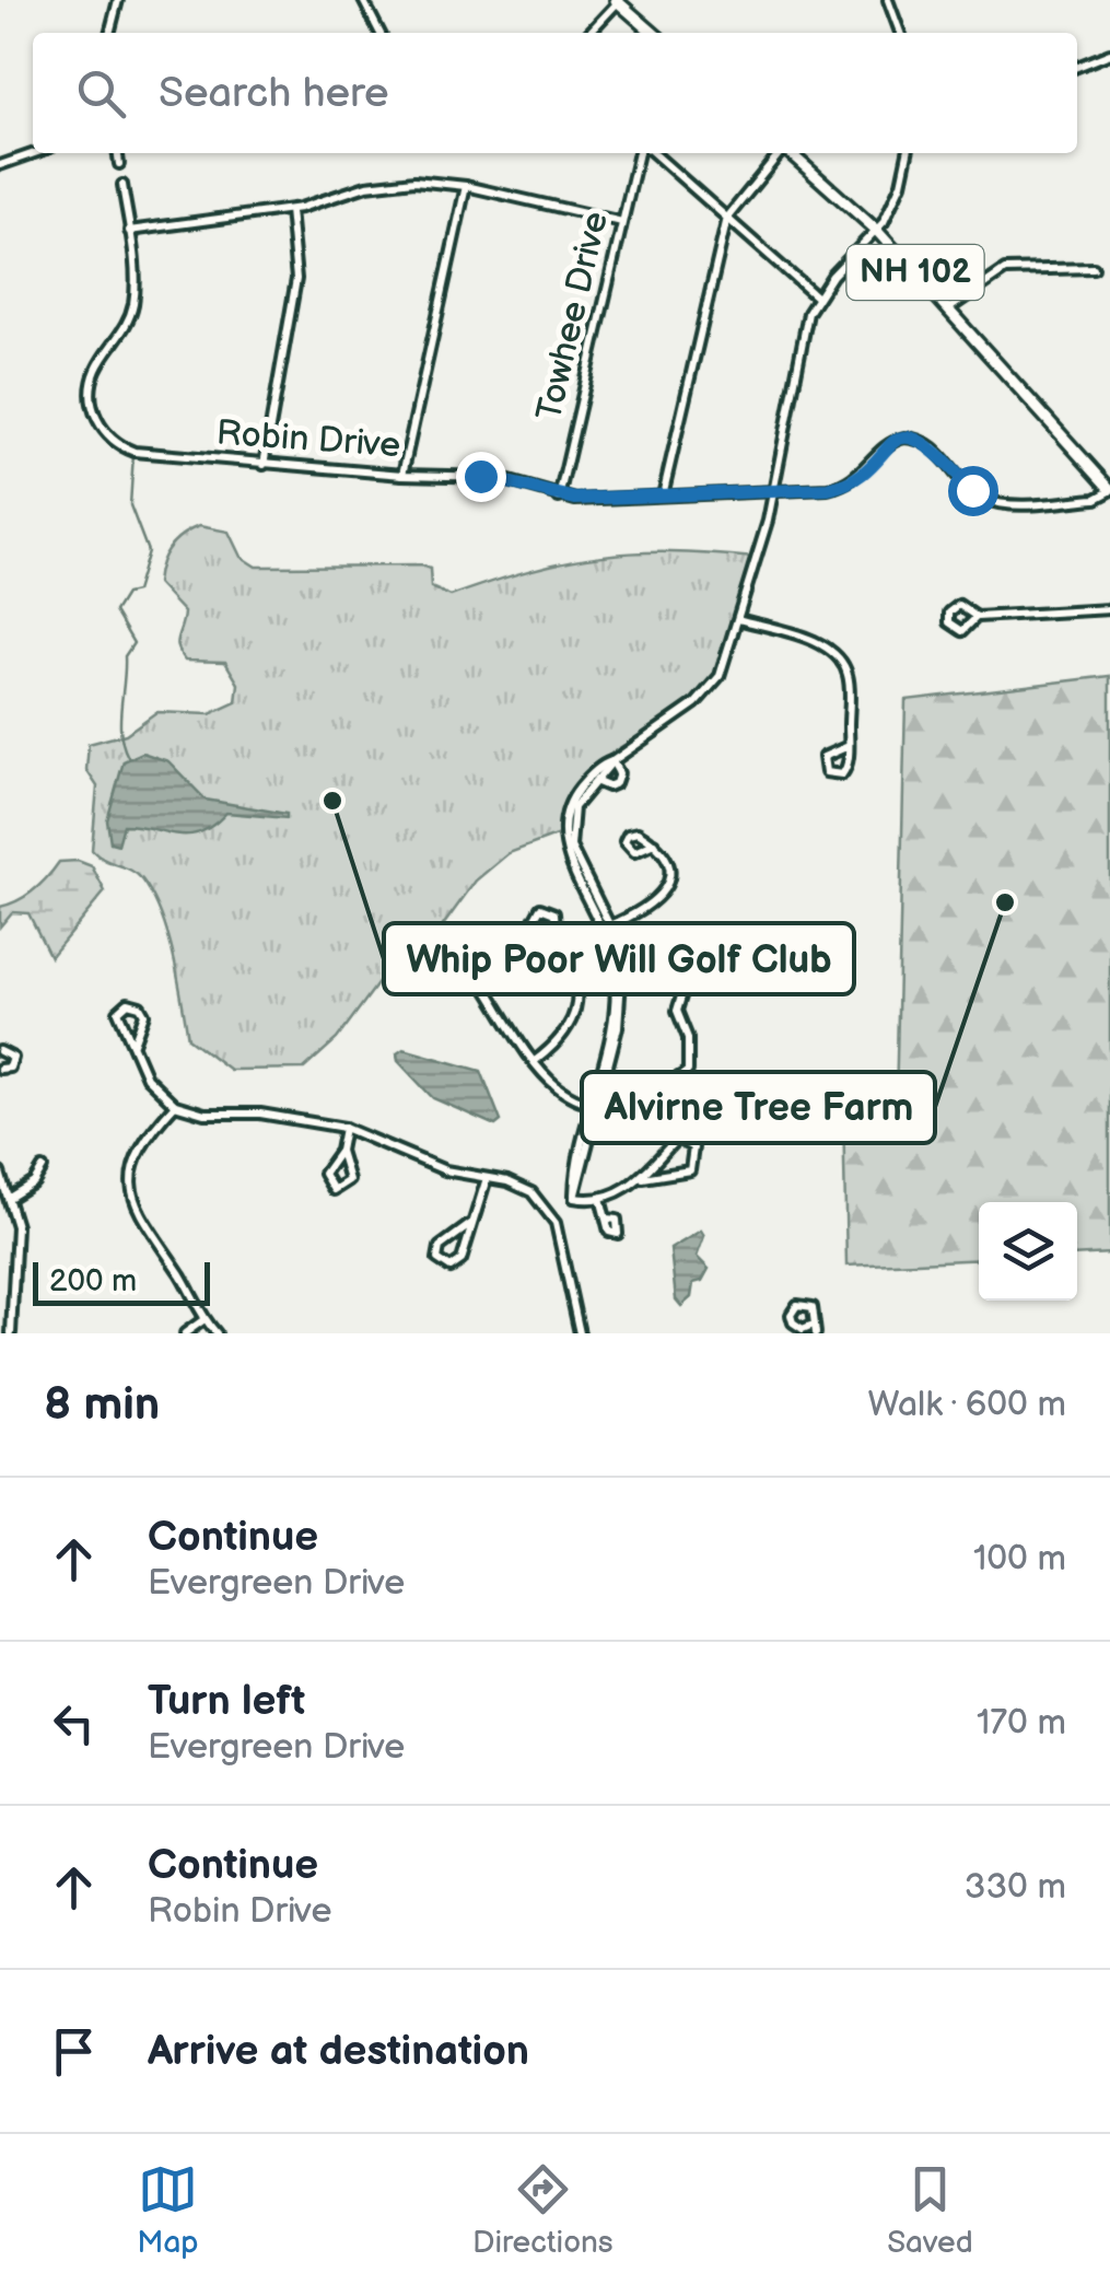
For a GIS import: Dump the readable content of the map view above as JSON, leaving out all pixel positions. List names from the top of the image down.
{
  "streets": {
    "main road": ["NH 102"],
    "street": ["Towhee Drive", "Robin Drive"]
  },
  "crossings": [
    ["NH 102", "Robin Drive"],
    ["Towhee Drive", "Robin Drive"]
  ],
  "places": ["Whip Poor Will Golf Club", "Alvirne Tree Farm"],
  "scale_bar": "200 m",
  "page": {
    "search": "Search here",
    "scale": "200 m",
    "heading": ["8 min", "Walk · 600 m"],
    "list": [
      ["Continue", "Evergreen Drive", "100 m"],
      ["Turn left", "Evergreen Drive", "170 m"],
      ["Continue", "Robin Drive", "330 m"],
      "Arrive at destination"
    ],
    "nav": ["Map", "Directions", "Saved"]
  }
}
